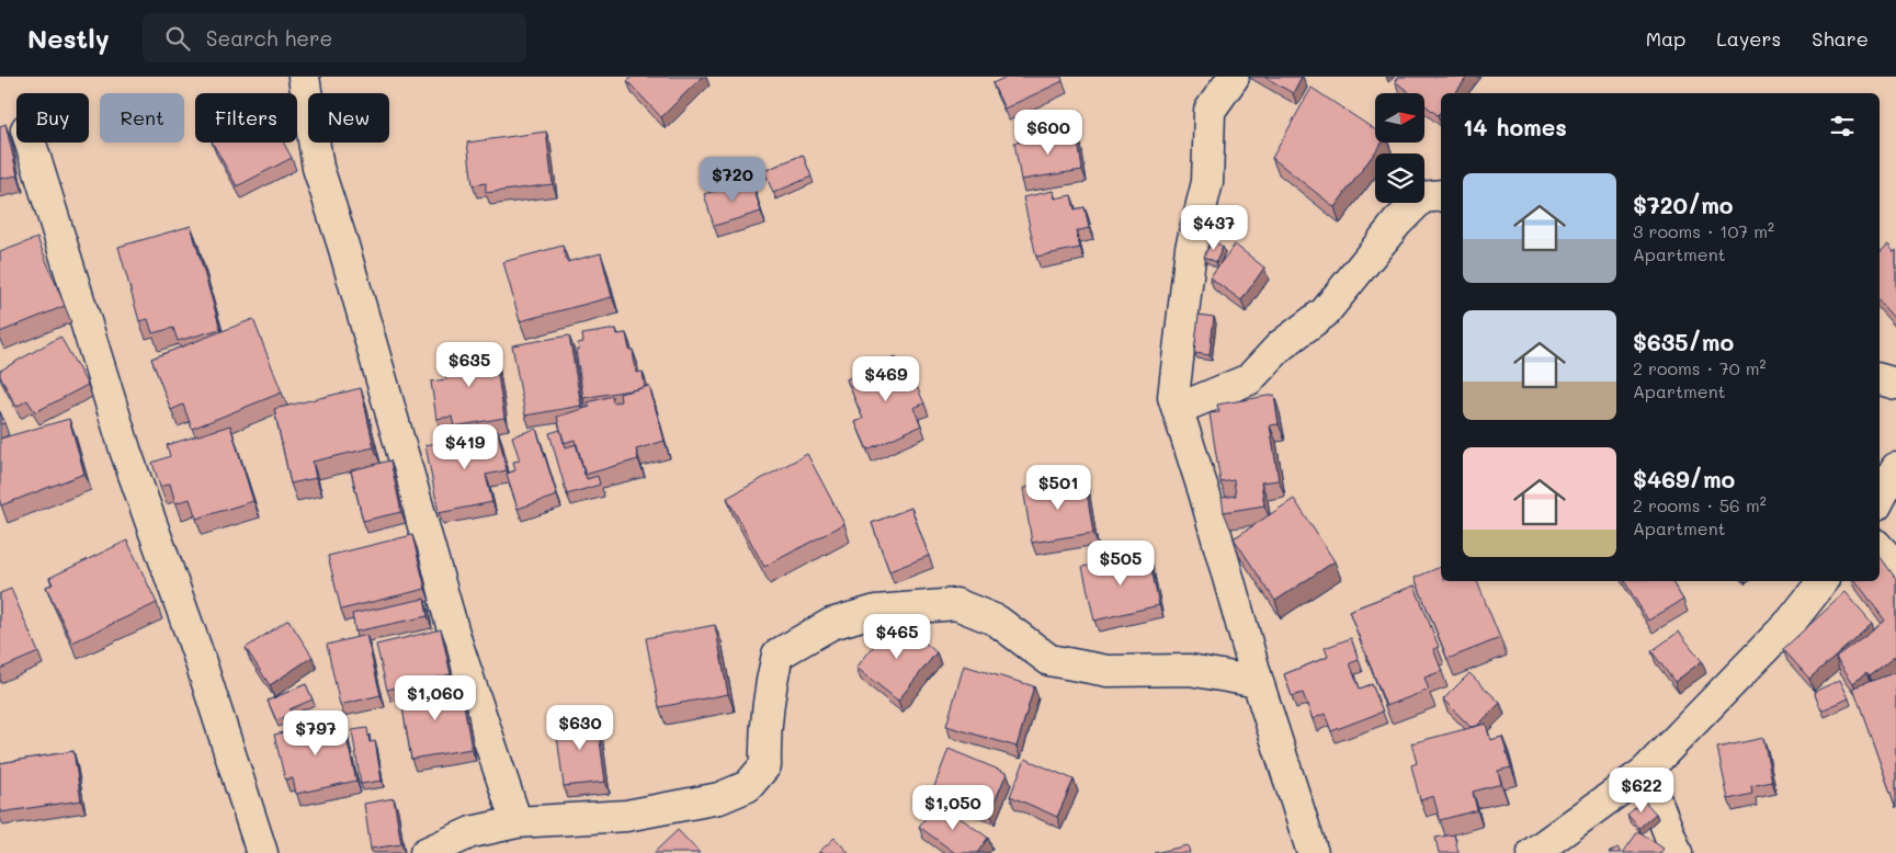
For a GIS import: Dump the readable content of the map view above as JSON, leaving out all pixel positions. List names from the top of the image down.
{
  "north": "right",
  "page": {
    "header": "Nestly",
    "search": "Search here",
    "nav": ["Map", "Layers", "Share"],
    "chip": [
      "Buy",
      "Rent",
      "Filters",
      "New"
    ],
    "heading": "14 homes",
    "price": [
      "$600",
      "$720",
      "$437",
      "$635",
      "$469",
      "$419",
      "$501",
      "$505",
      "$465",
      "$1,060",
      "$630",
      "$797",
      "$622",
      "$1,050"
    ],
    "list": [
      {
        "name": "$720/mo",
        "note": "3 rooms · 107 m² · Apartment"
      },
      {
        "name": "$635/mo",
        "note": "2 rooms · 70 m² · Apartment"
      },
      {
        "name": "$469/mo",
        "note": "2 rooms · 56 m² · Apartment"
      }
    ]
  }
}
